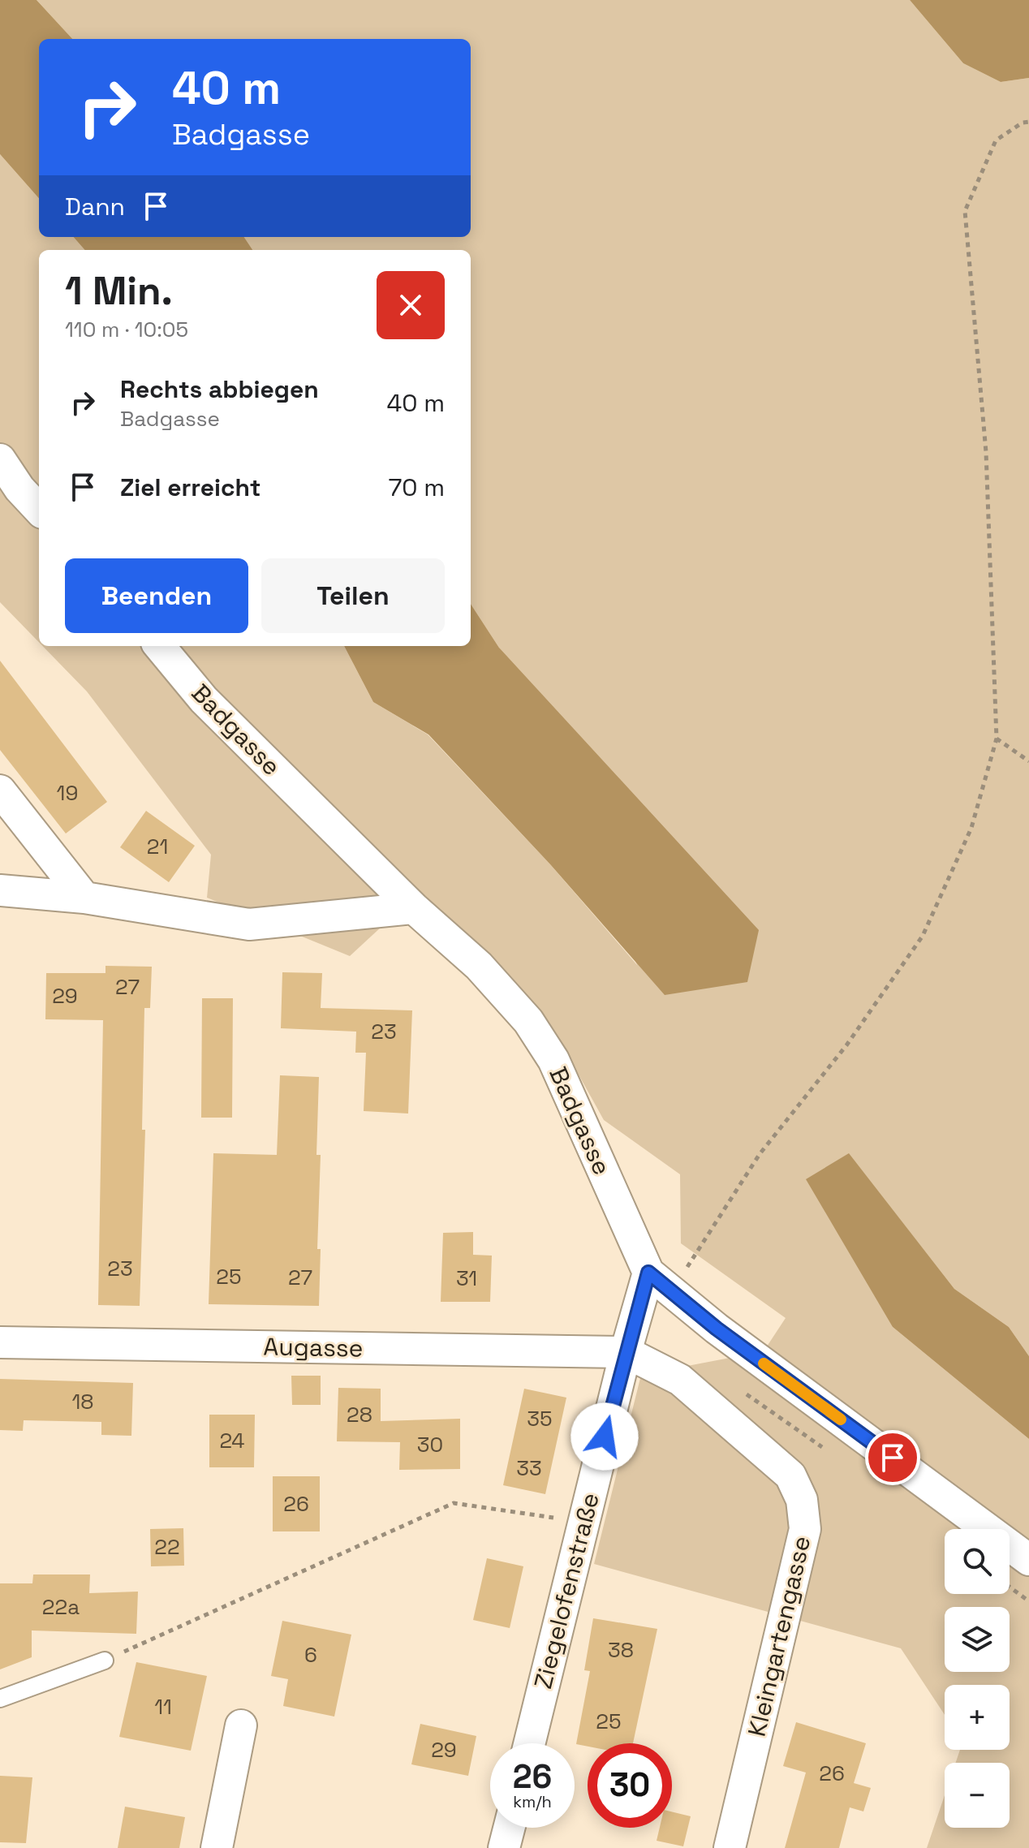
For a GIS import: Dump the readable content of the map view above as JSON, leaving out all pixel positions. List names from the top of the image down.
{
  "streets": {
    "street": [
      "Badgasse",
      "Augasse",
      "Ziegelofenstraße",
      "Kleingartengasse"
    ]
  },
  "crossings": [
    ["Badgasse", "Ziegelofenstraße"],
    ["Augasse", "Ziegelofenstraße"],
    ["Augasse", "Kleingartengasse"],
    ["Ziegelofenstraße", "Kleingartengasse"]
  ],
  "house_numbers": [
    "19",
    "21",
    "27",
    "29",
    "23",
    "23",
    "25",
    "27",
    "31",
    "18",
    "28",
    "35",
    "24",
    "30",
    "33",
    "26",
    "22",
    "22a",
    "38",
    "6",
    "11",
    "25",
    "29",
    "26"
  ],
  "page": {
    "turn": ["40 m", "Badgasse"],
    "then": "Dann",
    "heading": ["1 Min.", "110 m · 10:05"],
    "list": [
      {
        "name": "Rechts abbiegen",
        "note": "Badgasse",
        "value": "40 m"
      },
      {
        "name": "Ziel erreicht",
        "value": "70 m"
      }
    ],
    "buttons": ["Beenden", "Teilen"],
    "map_buttons": ["+", "−"],
    "speed": "26 km/h",
    "limit": "30"
  }
}
